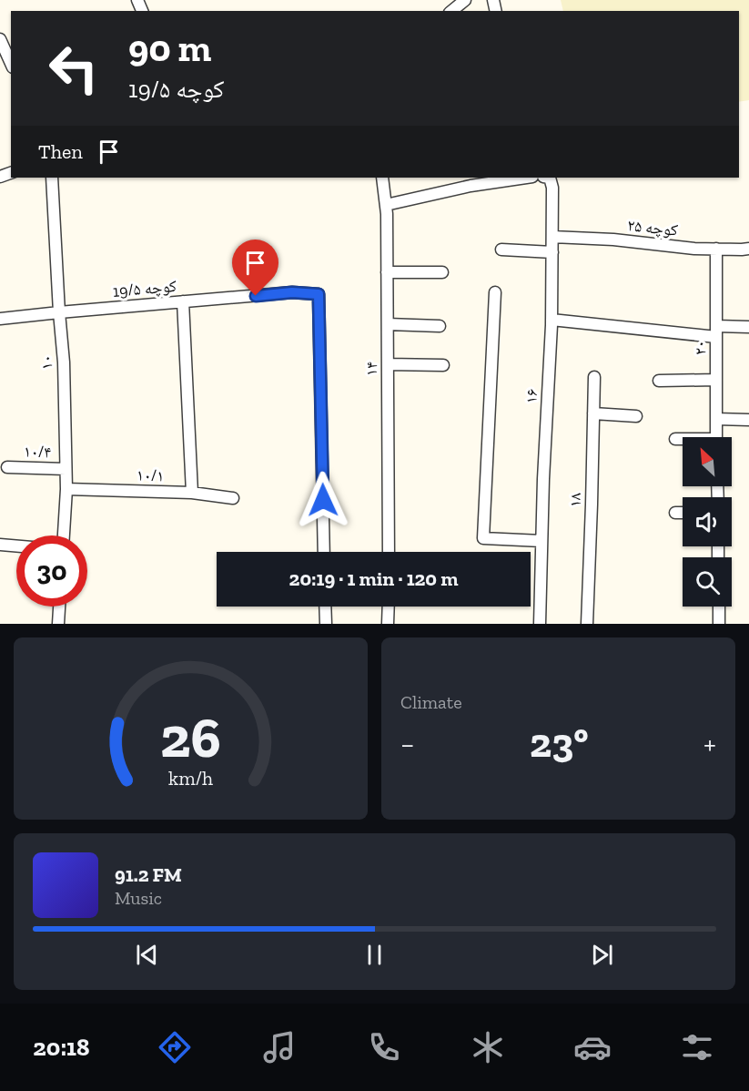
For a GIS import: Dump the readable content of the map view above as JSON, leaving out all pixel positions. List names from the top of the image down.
{
  "streets": {
    "street": [
      "کوچه ۲۵",
      "کوچه 19/۵",
      "۲۰",
      "۱۰",
      "۱۴",
      "۱۶",
      "۱۰/۴",
      "۱۰/۱",
      "۱۸"
    ]
  },
  "crossings": [
    ["کوچه ۲۵", "۲۰"],
    ["کوچه ۲۵", "۱۶"],
    ["کوچه 19/۵", "۱۰"],
    ["۱۰", "۱۰/۴"],
    ["۱۰", "۱۰/۱"]
  ],
  "north": "top left",
  "page": {
    "turn": ["90 m", "کوچه 19/۵"],
    "then": "Then",
    "limit": "30",
    "trip": "20:19 · 1 min · 120 m",
    "tile": "Climate",
    "heat": ["−", "23°", "+"],
    "song": ["91.2 FM", "Music"],
    "tabs": "20:18",
    "gauge": ["26", "km/h"]
  }
}
